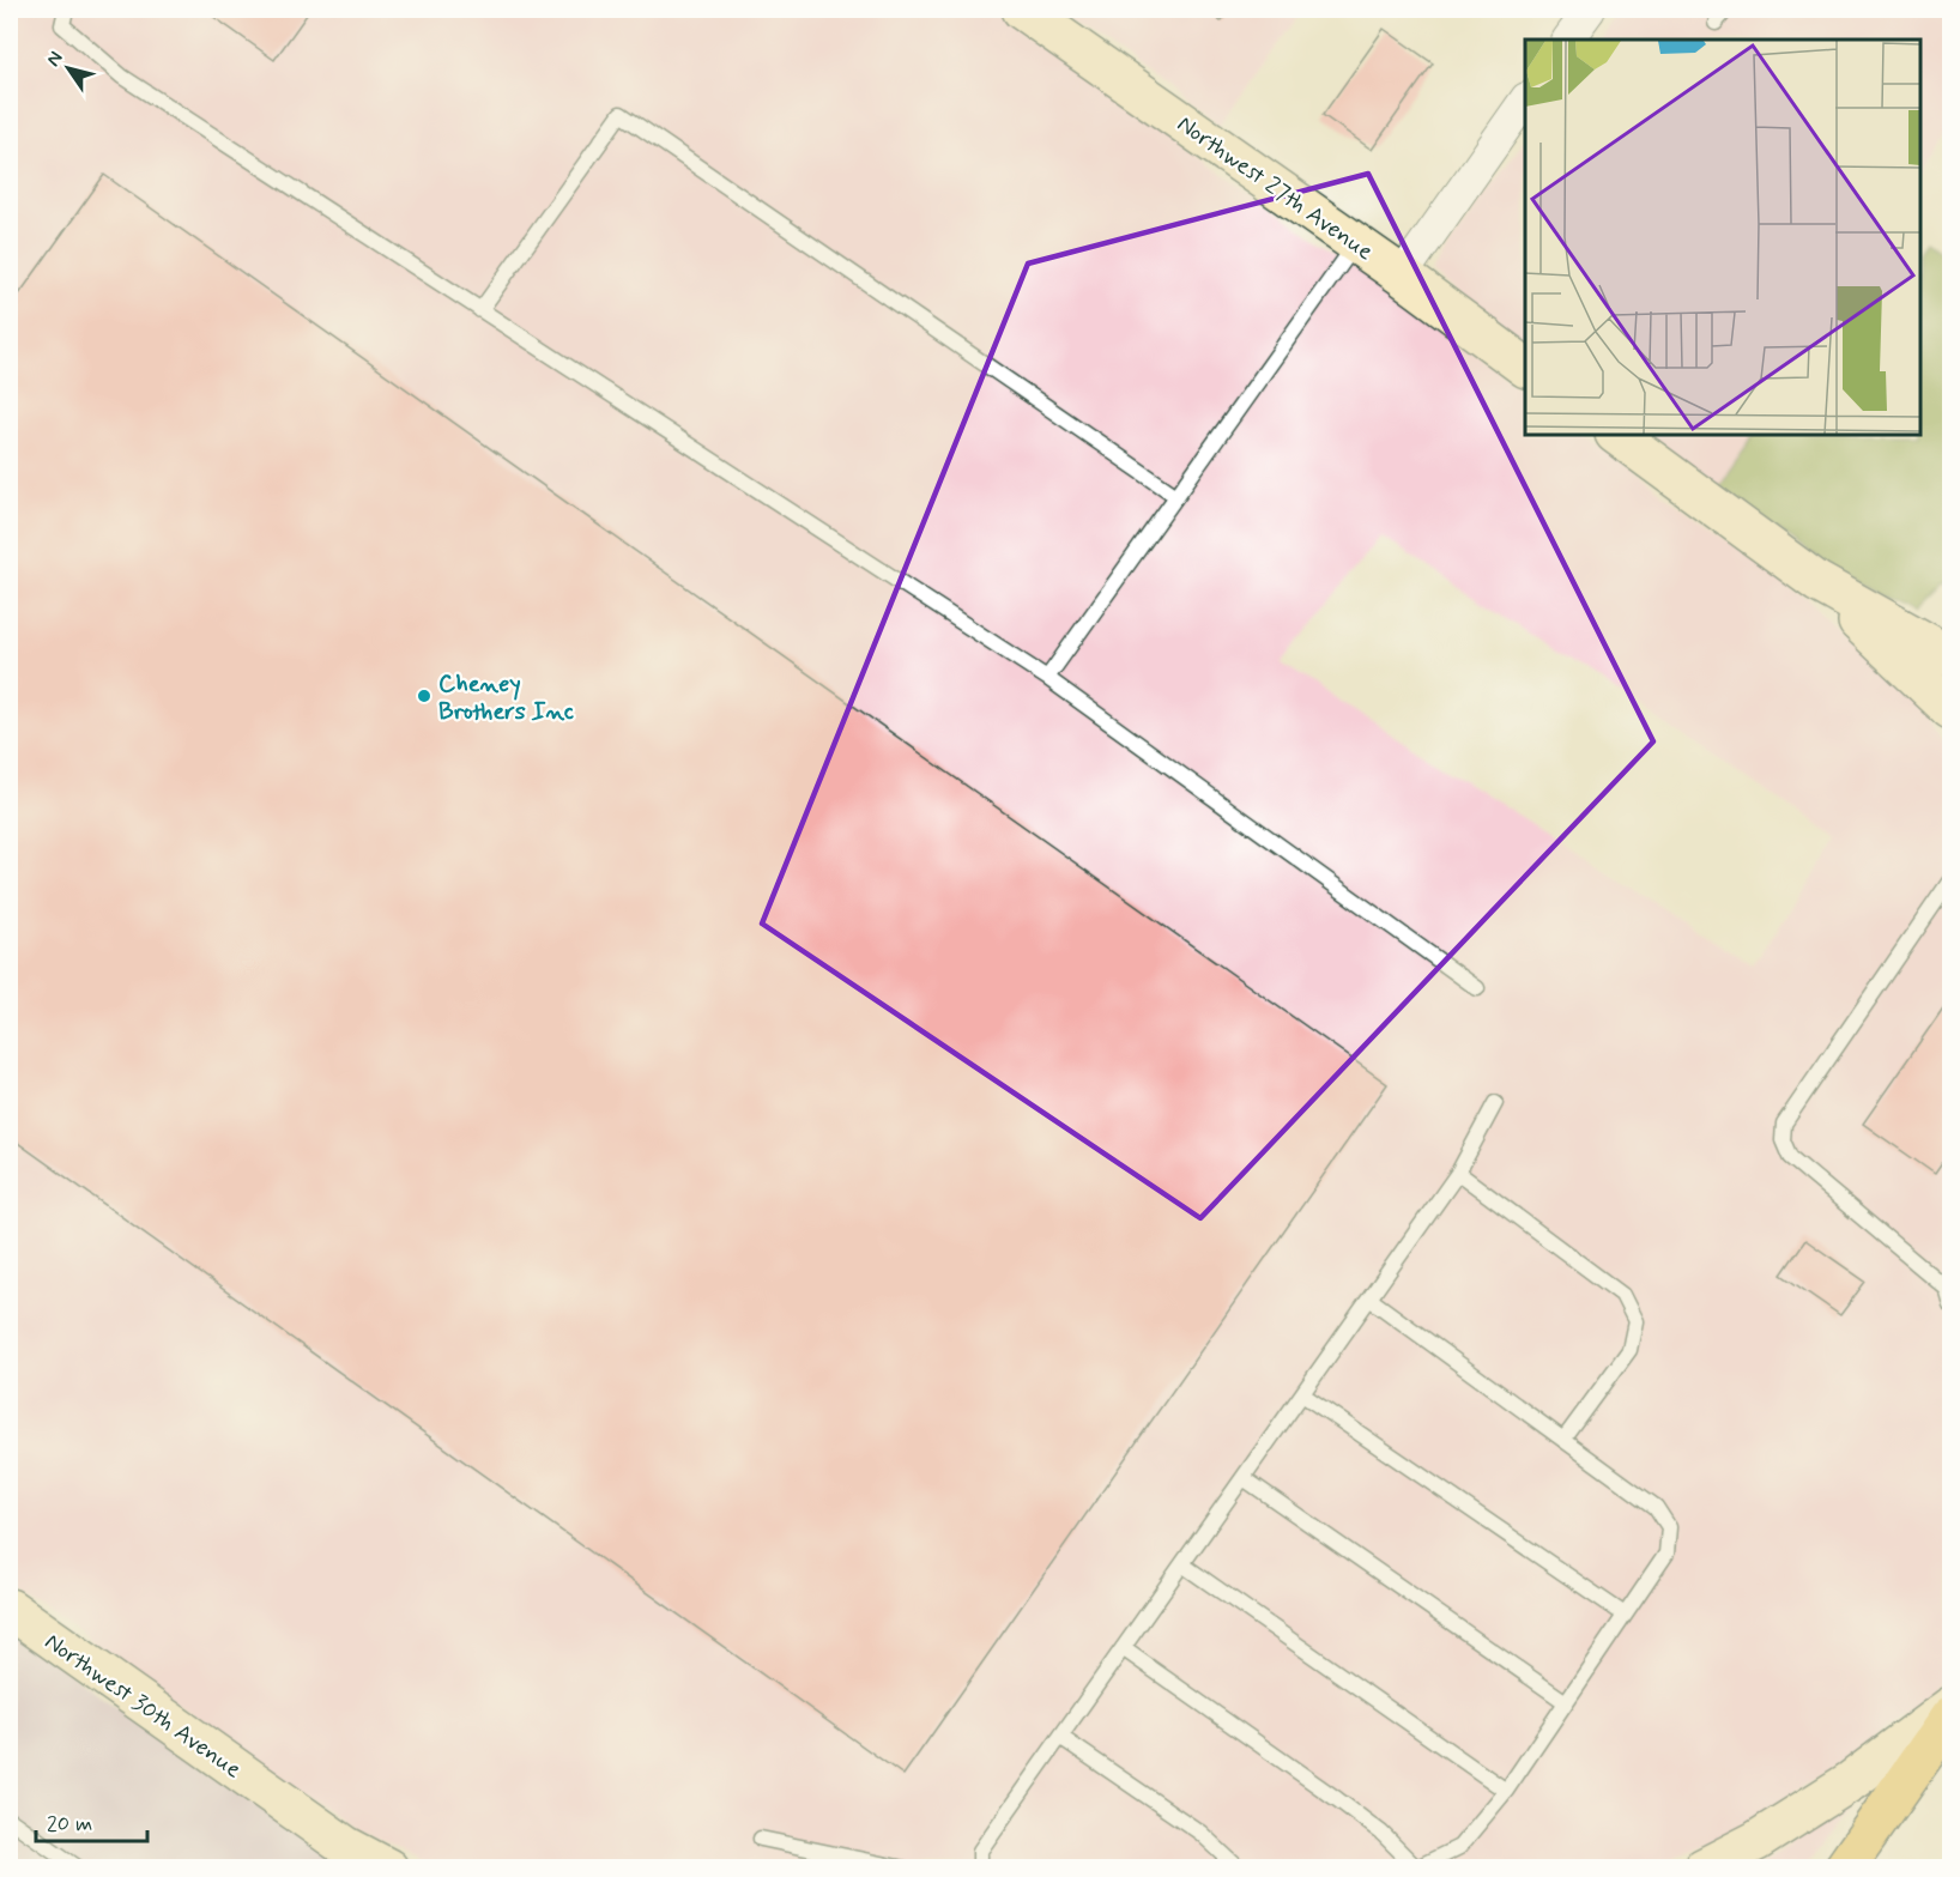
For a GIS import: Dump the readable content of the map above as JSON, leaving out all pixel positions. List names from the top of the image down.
{
  "streets": {
    "main road": ["Northwest 27th Avenue", "Northwest 30th Avenue"]
  },
  "places": ["Cheney Brothers Inc"],
  "scale_bar": "20 m",
  "north": "top left"
}
